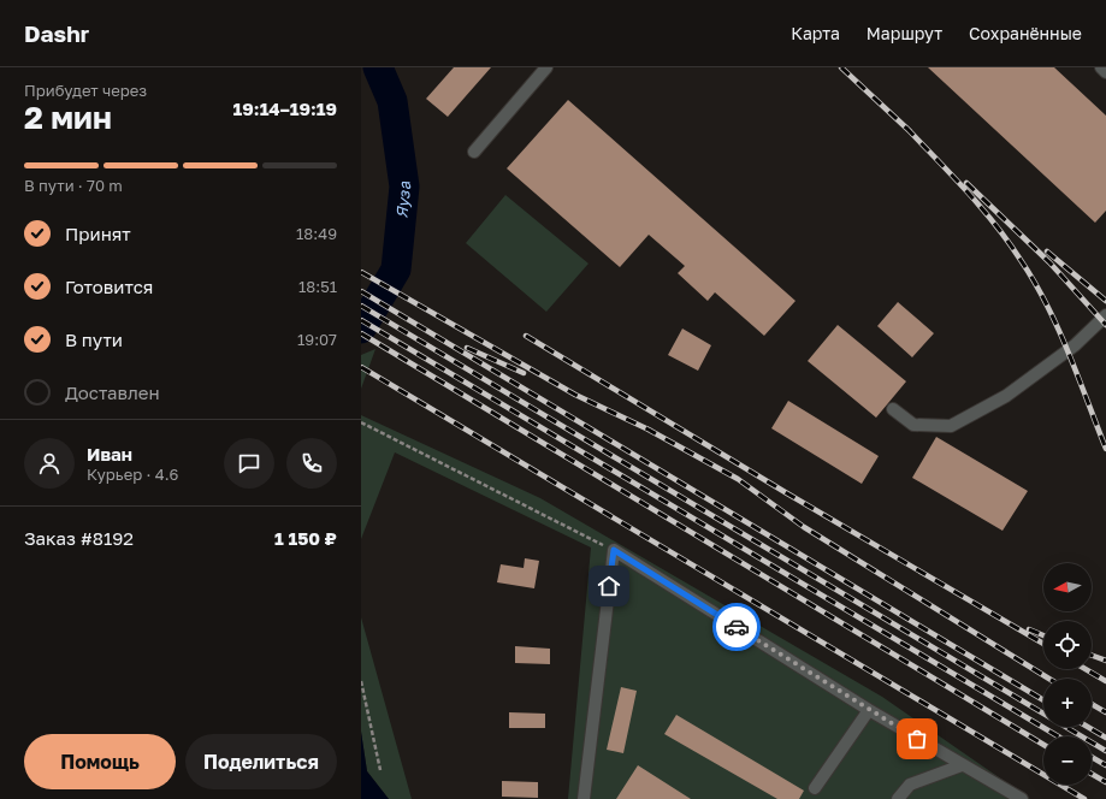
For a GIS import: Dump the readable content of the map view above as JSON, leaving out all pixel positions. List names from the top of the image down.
{
  "water": ["Яуза"],
  "north": "left",
  "page": {
    "header": "Dashr",
    "nav": ["Карта", "Маршрут", "Сохранённые"],
    "heading": ["2 мин", "Прибудет через", "19:14–19:19"],
    "panel": [
      "Иван",
      "Курьер · 4.6",
      "Заказ #8192",
      "1 150 ₽"
    ],
    "bar": "В пути · 70 m",
    "list": [
      ["Принят", "18:49"],
      ["Готовится", "18:51"],
      ["В пути", "19:07"],
      "Доставлен"
    ],
    "map_buttons": ["+", "−"],
    "buttons": ["Помощь", "Поделиться"]
  }
}
